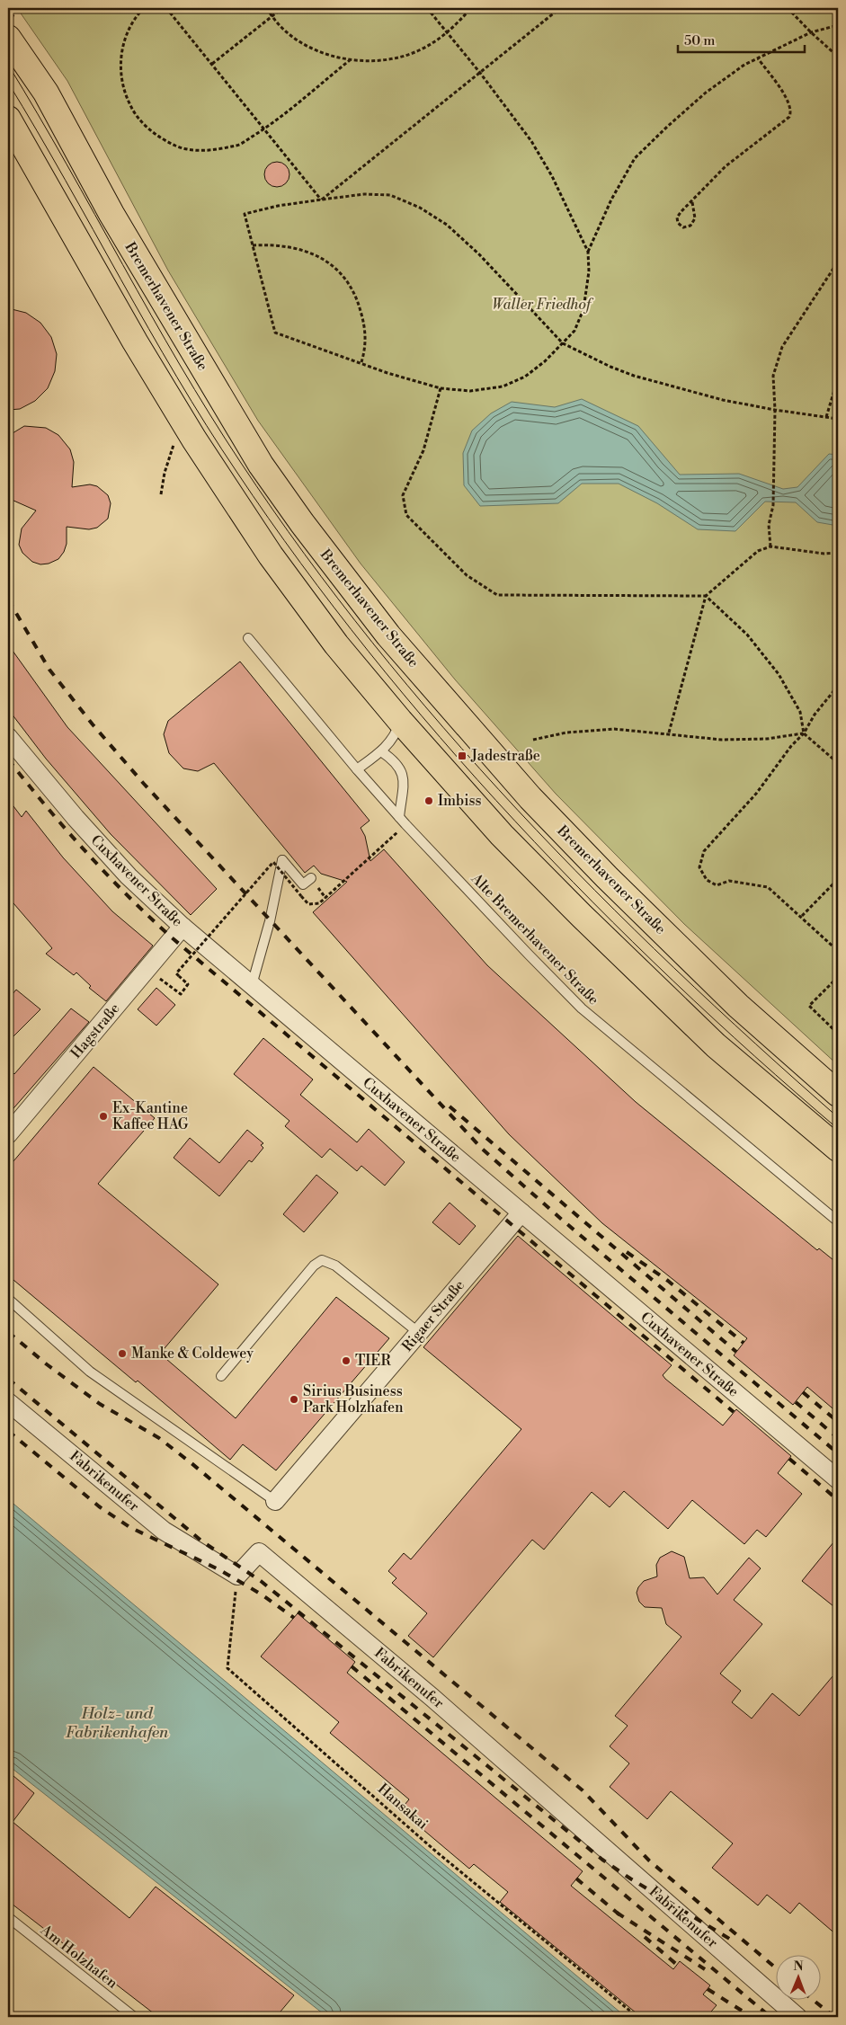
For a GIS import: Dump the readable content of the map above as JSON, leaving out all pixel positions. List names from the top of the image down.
{
  "streets": {
    "main road": ["Bremerhavener Straße"],
    "street": [
      "Cuxhavener Straße",
      "Hagstraße",
      "Rigaer Straße",
      "Fabrikenufer"
    ],
    "lane": ["Alte Bremerhavener Straße", "Am Holzhafen"],
    "path": ["Hansakai"]
  },
  "crossings": [
    ["Cuxhavener Straße", "Hagstraße"],
    ["Cuxhavener Straße", "Rigaer Straße"],
    ["Fabrikenufer", "Hansakai"]
  ],
  "water": ["Holz- und Fabrikenhafen"],
  "parks": ["Waller Friedhof"],
  "places": {
    "transit": ["Jadestraße"],
    "other": [
      "Imbiss",
      "Ex-Kantine Kaffee HAG",
      "Manke & Coldewey",
      "TIER",
      "Sirius Business Park Holzhafen"
    ]
  },
  "scale_bar": "50 m",
  "north": "top"
}
